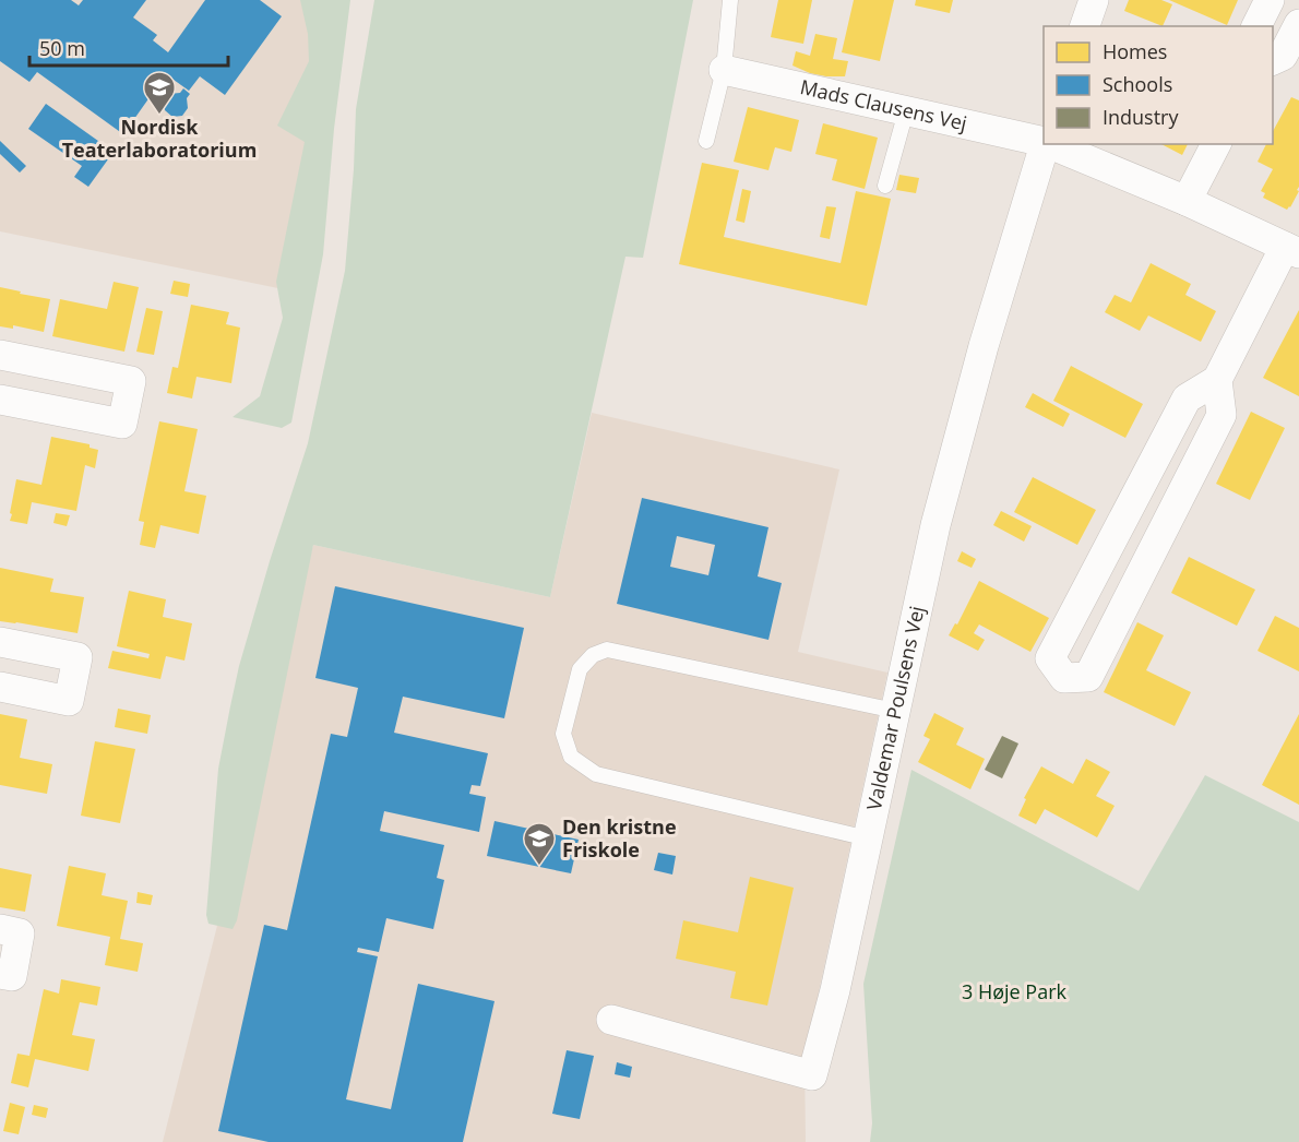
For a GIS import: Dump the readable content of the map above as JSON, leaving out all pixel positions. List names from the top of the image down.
{
  "streets": {
    "street": ["Mads Clausens Vej", "Valdemar Poulsens Vej"]
  },
  "parks": ["3 Høje Park"],
  "places": {
    "school or university": ["Nordisk Teaterlaboratorium", "Den kristne Friskole"]
  },
  "legend": ["Homes", "Schools", "Industry"],
  "scale_bar": "50 m"
}
